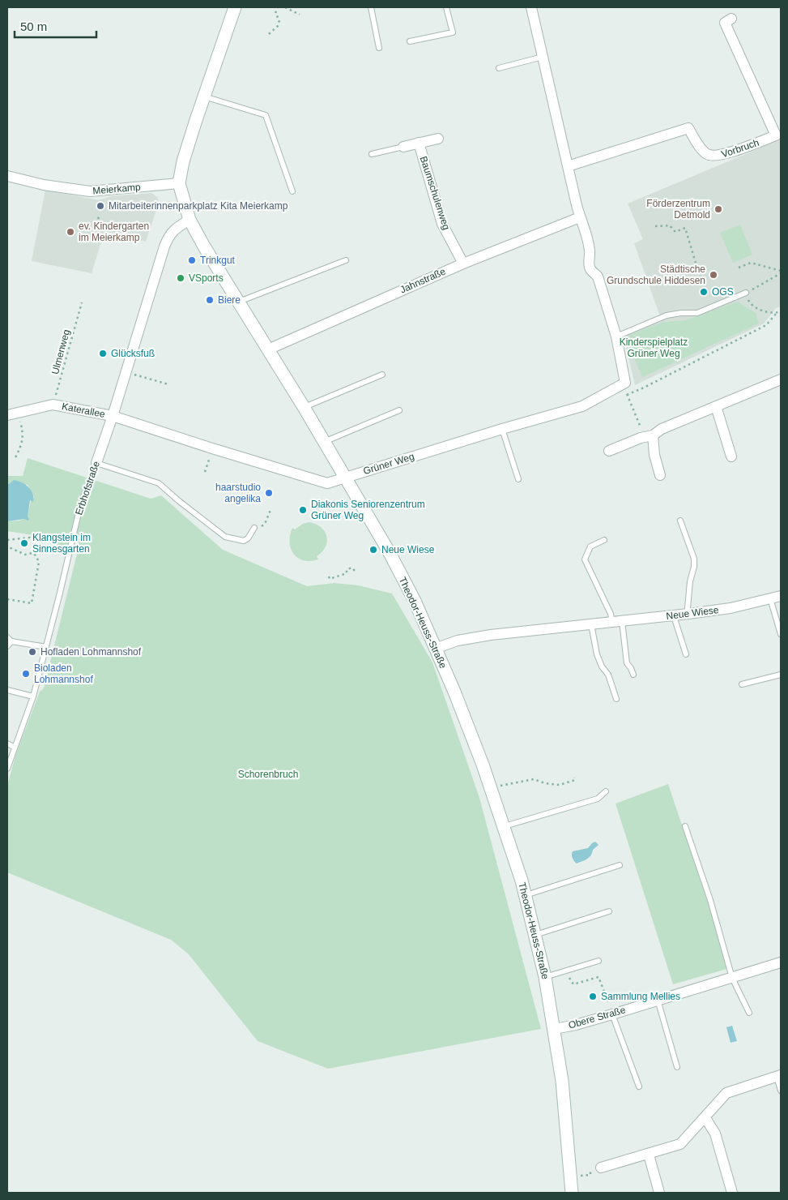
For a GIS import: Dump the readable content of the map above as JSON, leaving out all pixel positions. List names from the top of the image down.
{
  "streets": {
    "main road": ["Theodor-Heuss-Straße"],
    "street": [
      "Vorbruch",
      "Meierkamp",
      "Baumschulenweg",
      "Jahnstraße",
      "Katerallee",
      "Grüner Weg",
      "Erbhofstraße",
      "Neue Wiese",
      "Obere Straße"
    ],
    "path": ["Ulmenweg"]
  },
  "crossings": [
    ["Meierkamp", "Theodor-Heuss-Straße"],
    ["Baumschulenweg", "Jahnstraße"],
    ["Jahnstraße", "Theodor-Heuss-Straße"],
    ["Ulmenweg", "Katerallee"],
    ["Katerallee", "Grüner Weg"],
    ["Katerallee", "Erbhofstraße"],
    ["Grüner Weg", "Erbhofstraße"],
    ["Grüner Weg", "Theodor-Heuss-Straße"],
    ["Erbhofstraße", "Theodor-Heuss-Straße"],
    ["Neue Wiese", "Theodor-Heuss-Straße"],
    ["Theodor-Heuss-Straße", "Obere Straße"]
  ],
  "parks": ["Kinderspielplatz Grüner Weg", "Schorenbruch"],
  "places": [
    "Mitarbeiterinnenparkplatz Kita Meierkamp",
    "Förderzentrum Detmold",
    "ev. Kindergarten im Meierkamp",
    "Trinkgut",
    "Städtische Grundschule Hiddesen",
    "VSports",
    "OGS",
    "Biere",
    "Glücksfuß",
    "haarstudio angelika",
    "Diakonis Seniorenzentrum Grüner Weg",
    "Klangstein im Sinnesgarten",
    "Neue Wiese",
    "Hofladen Lohmannshof",
    "Bioladen Lohmannshof",
    "Sammlung Mellies"
  ],
  "scale_bar": "50 m"
}
